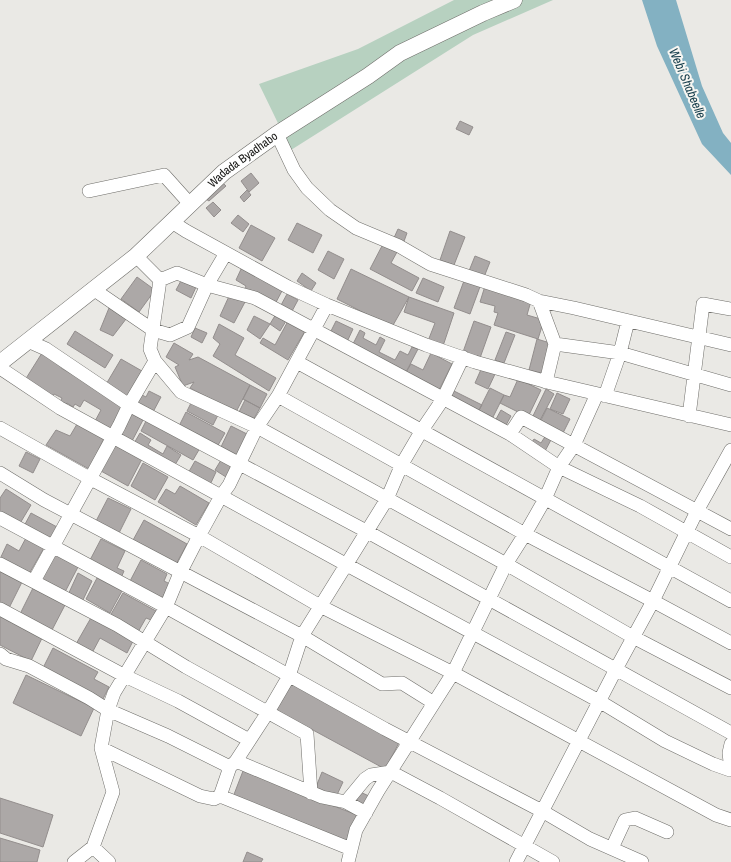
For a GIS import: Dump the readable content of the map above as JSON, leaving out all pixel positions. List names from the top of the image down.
{
  "streets": {
    "main road": ["Wadada Byadhabo"]
  },
  "water": ["Webi Shabeelle"]
}
